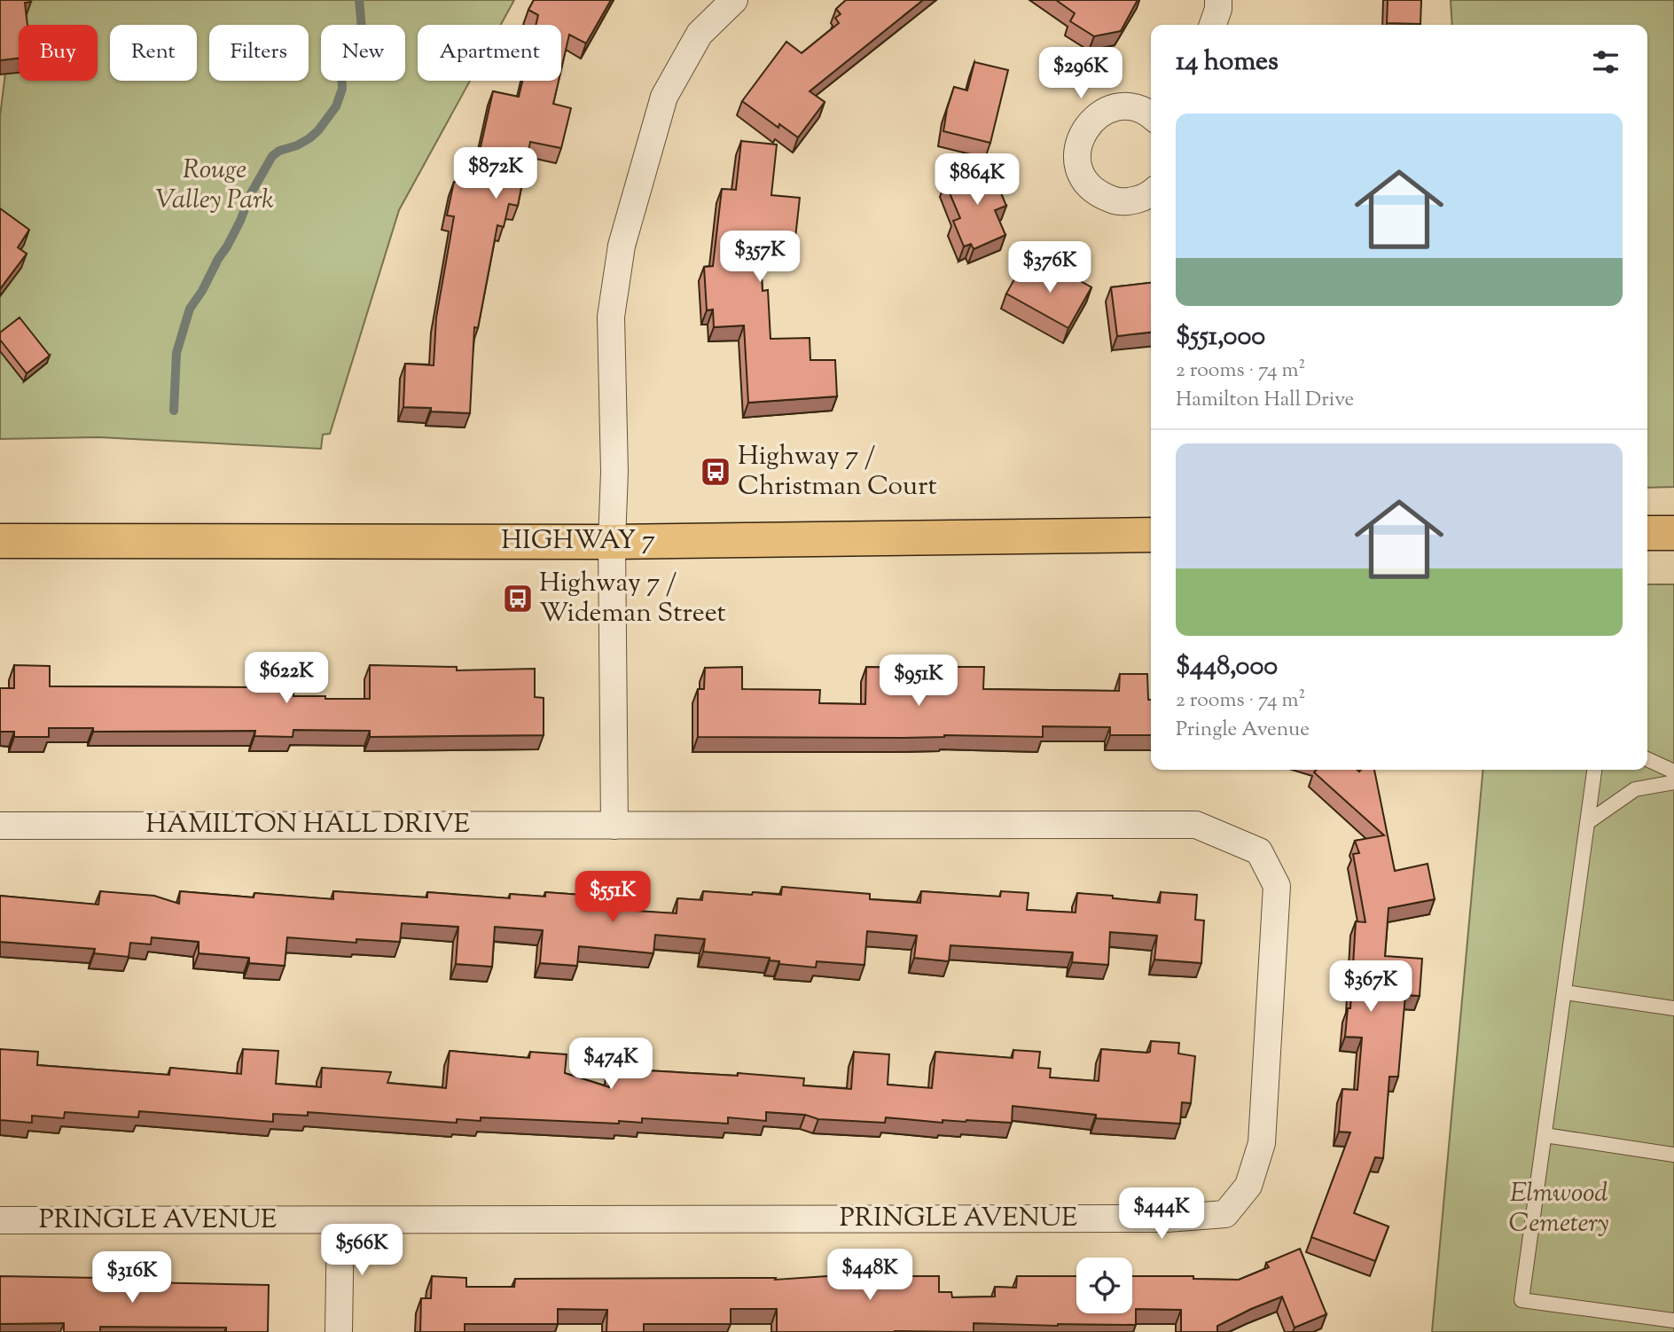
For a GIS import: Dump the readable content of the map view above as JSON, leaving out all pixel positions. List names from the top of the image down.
{
  "streets": {
    "main road": ["HIGHWAY 7"],
    "street": ["HAMILTON HALL DRIVE", "PRINGLE AVENUE"]
  },
  "crossings": [
    ["HAMILTON HALL DRIVE", "PRINGLE AVENUE"]
  ],
  "parks": ["Rouge Valley Park", "Elmwood Cemetery"],
  "places": {
    "bus stop": ["Highway 7 / Christman Court", "Highway 7 / Wideman Street"]
  },
  "page": {
    "chip": [
      "Buy",
      "Rent",
      "Filters",
      "New",
      "Apartment"
    ],
    "heading": "14 homes",
    "price": [
      "$296K",
      "$872K",
      "$864K",
      "$357K",
      "$376K",
      "$622K",
      "$951K",
      "$551K",
      "$367K",
      "$474K",
      "$444K",
      "$566K",
      "$448K",
      "$316K"
    ],
    "list": [
      {
        "name": "$551,000",
        "note": "2 rooms · 74 m² · Hamilton Hall Drive"
      },
      {
        "name": "$448,000",
        "note": "2 rooms · 74 m² · Pringle Avenue"
      }
    ]
  }
}
